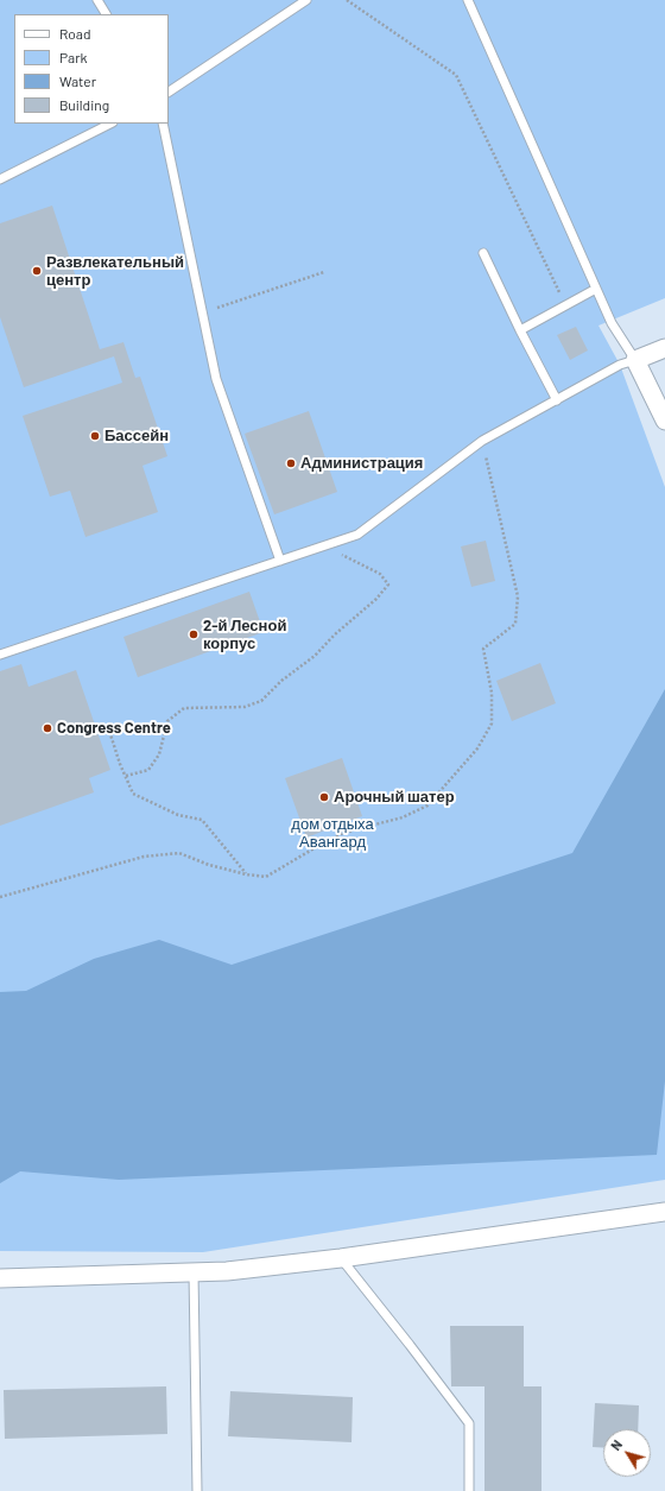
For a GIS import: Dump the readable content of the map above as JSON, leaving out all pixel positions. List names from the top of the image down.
{
  "parks": ["дом отдыха Авангард"],
  "places": [
    "Развлекательный центр",
    "Бассейн",
    "Администрация",
    "2-й Лесной корпус",
    "Congress Centre",
    "Арочный шатер"
  ],
  "legend": [
    "Road",
    "Park",
    "Water",
    "Building"
  ],
  "north": "top left"
}
